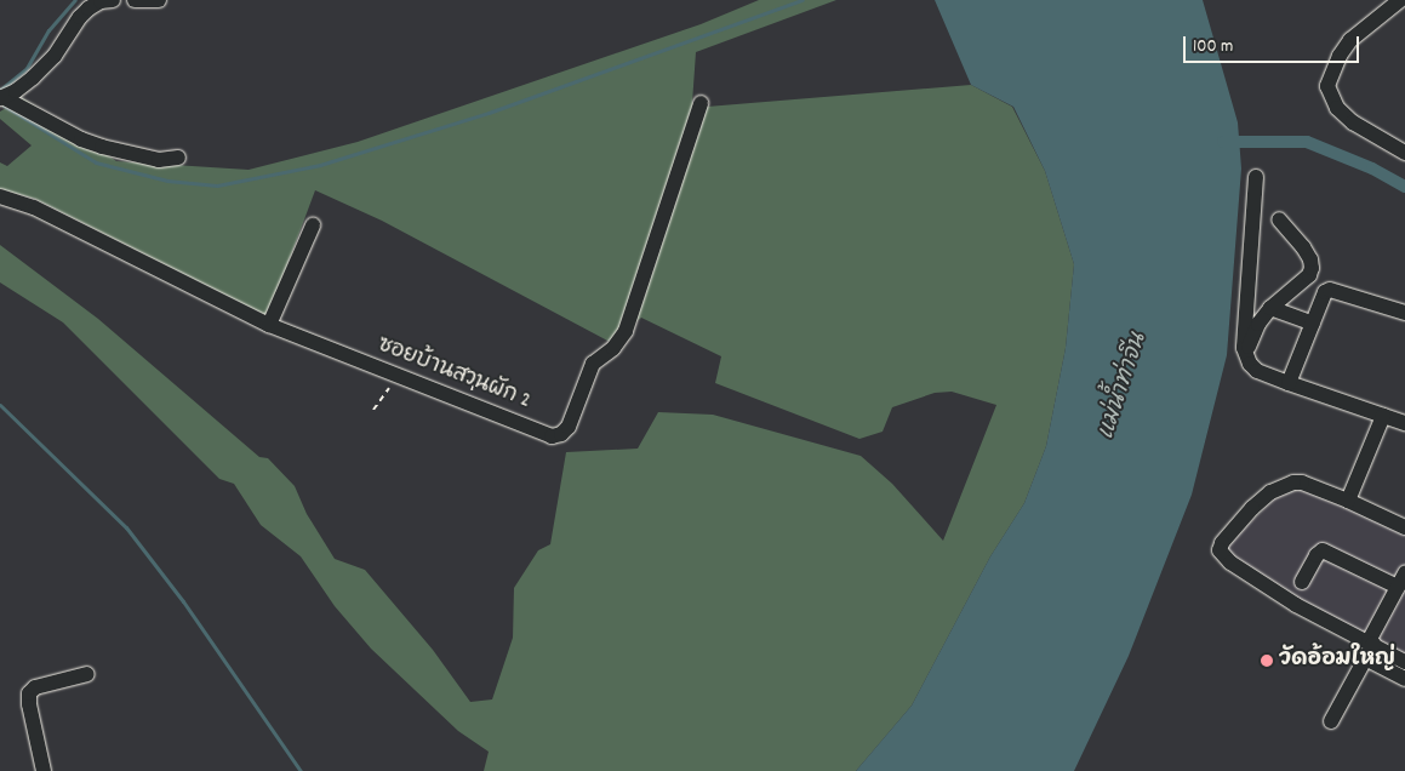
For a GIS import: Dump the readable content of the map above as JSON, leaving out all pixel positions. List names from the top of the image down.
{
  "streets": {
    "street": ["ซอยบ้านสวนผัก 2"]
  },
  "water": ["แม่น้ำท่าจีน"],
  "places": ["วัดอ้อมใหญ่"],
  "scale_bar": "100 m"
}
